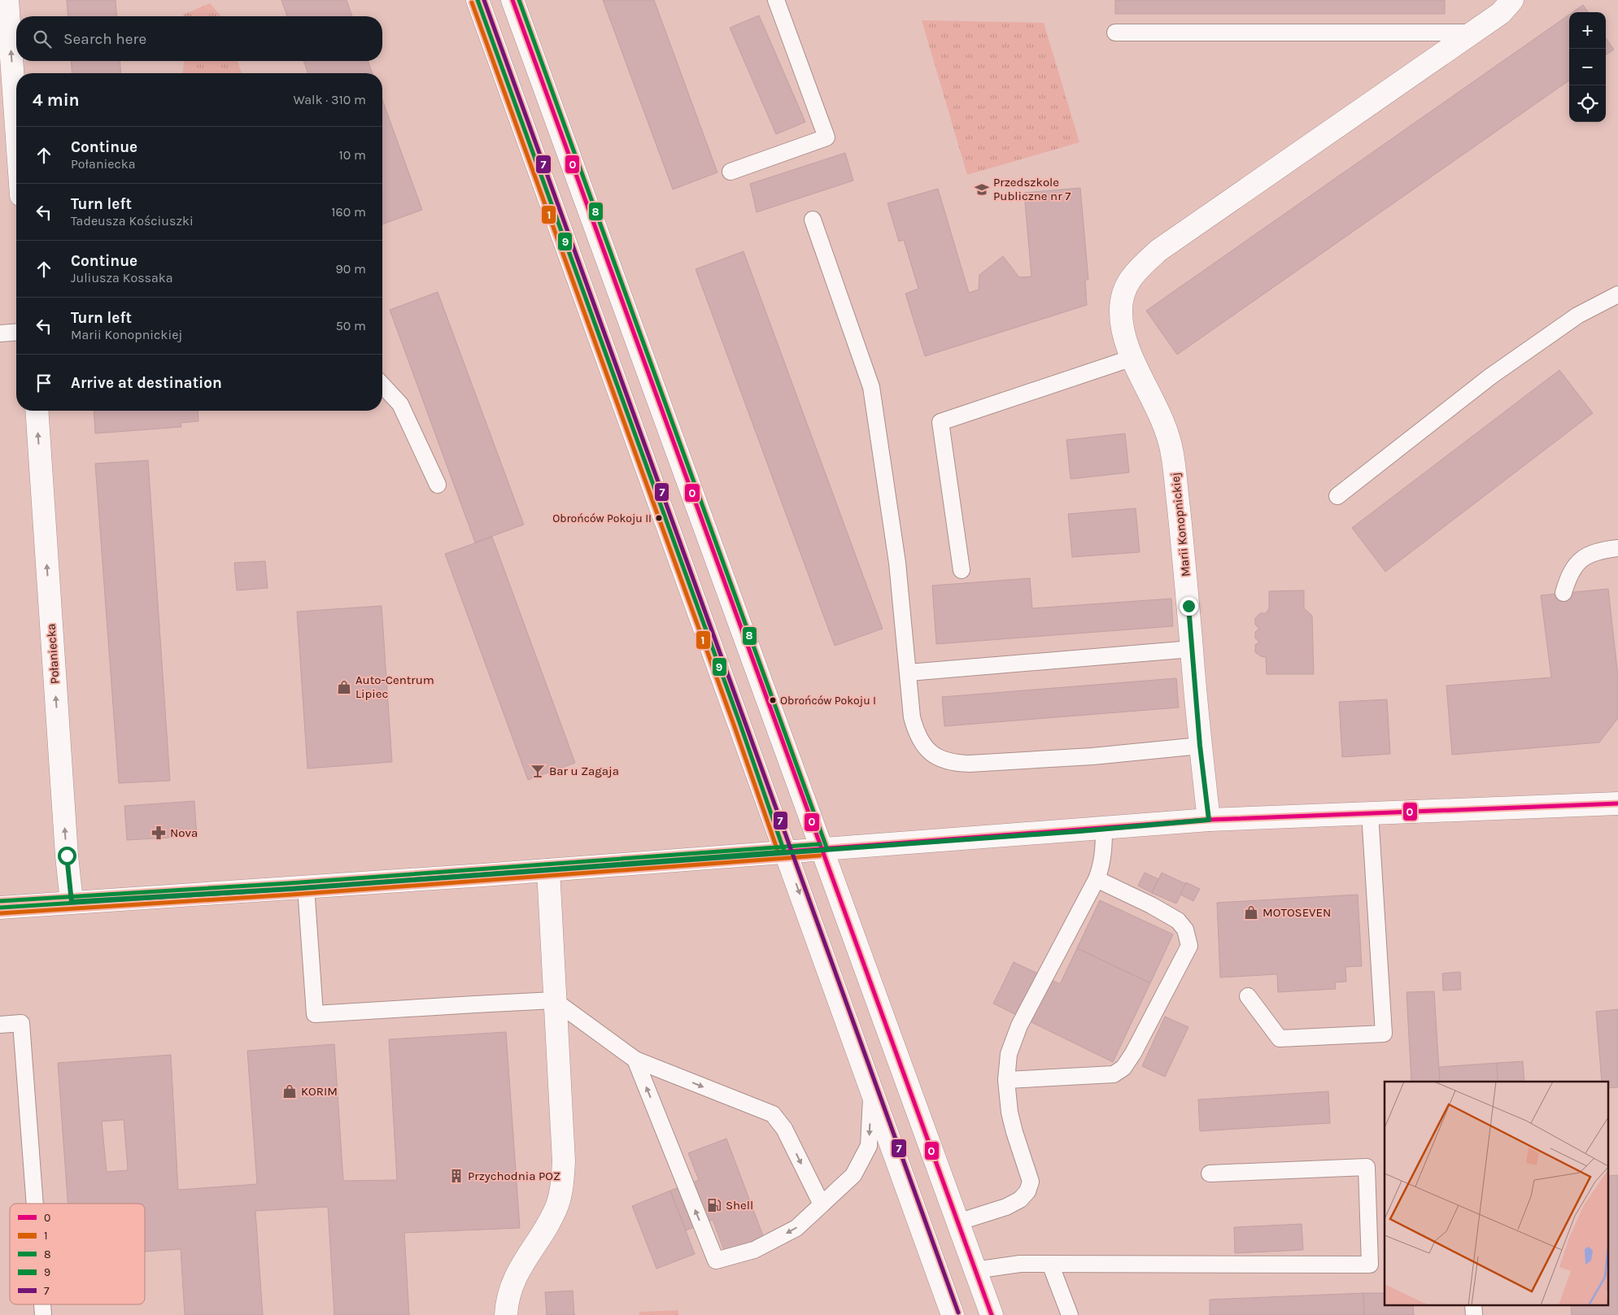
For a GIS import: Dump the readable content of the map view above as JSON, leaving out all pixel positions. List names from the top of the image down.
{
  "streets": {
    "street": ["Marii Konopnickiej", "Połaniecka"]
  },
  "one_way": ["Połaniecka"],
  "places": {
    "school or university": ["Przedszkole Publiczne nr 7"],
    "other": ["Obrońców Pokoju II", "Obrońców Pokoju I"],
    "shop": ["Auto-Centrum Lipiec", "MOTOSEVEN", "KORIM"],
    "bar": ["Bar u Zagaja"],
    "pharmacy": ["Nova"],
    "building": ["Przychodnia POZ"],
    "fuel station": ["Shell"]
  },
  "lines": [
    "transit line 0",
    "transit line 8",
    "transit line 9",
    "transit line 7",
    "transit line 1"
  ],
  "legend": [
    "0",
    "1",
    "8",
    "9",
    "7"
  ],
  "page": {
    "map_buttons": ["+", "−"],
    "search": "Search here",
    "heading": ["4 min", "Walk · 310 m"],
    "list": [
      ["Continue", "Połaniecka", "10 m"],
      ["Turn left", "Tadeusza Kościuszki", "160 m"],
      ["Continue", "Juliusza Kossaka", "90 m"],
      ["Turn left", "Marii Konopnickiej", "50 m"],
      "Arrive at destination"
    ]
  }
}
